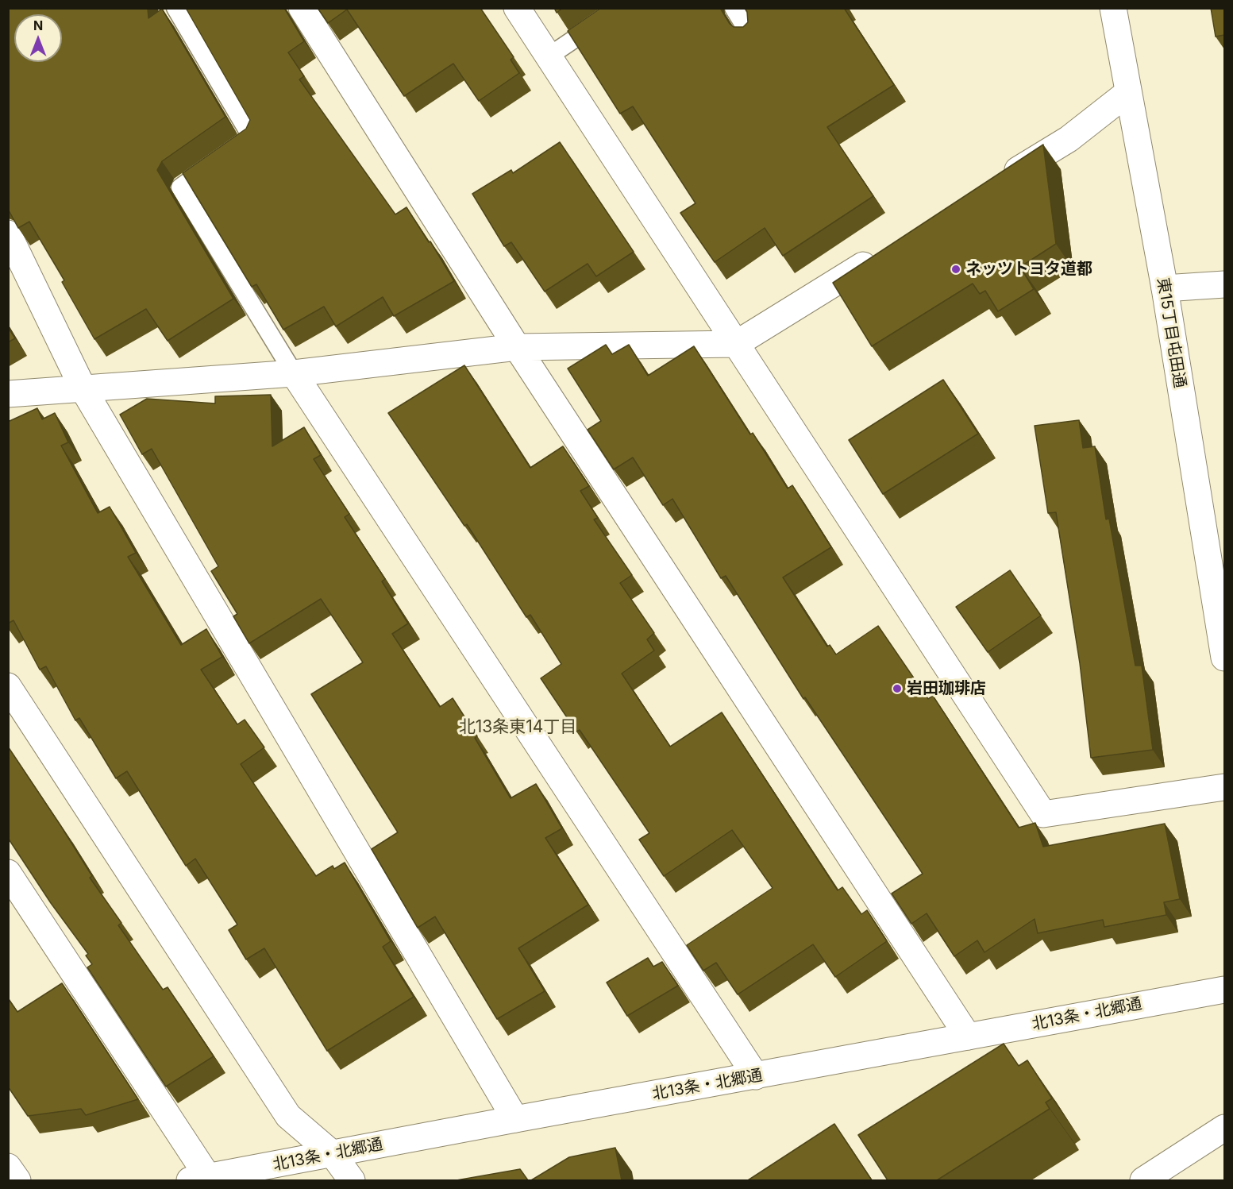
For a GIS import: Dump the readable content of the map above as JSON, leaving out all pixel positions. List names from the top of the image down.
{
  "streets": {
    "street": ["東15丁目屯田通", "北13条・北郷通"]
  },
  "districts": ["北13条東14丁目"],
  "places": ["ネッツトヨタ道都", "岩田珈琲店"],
  "north": "top"
}
